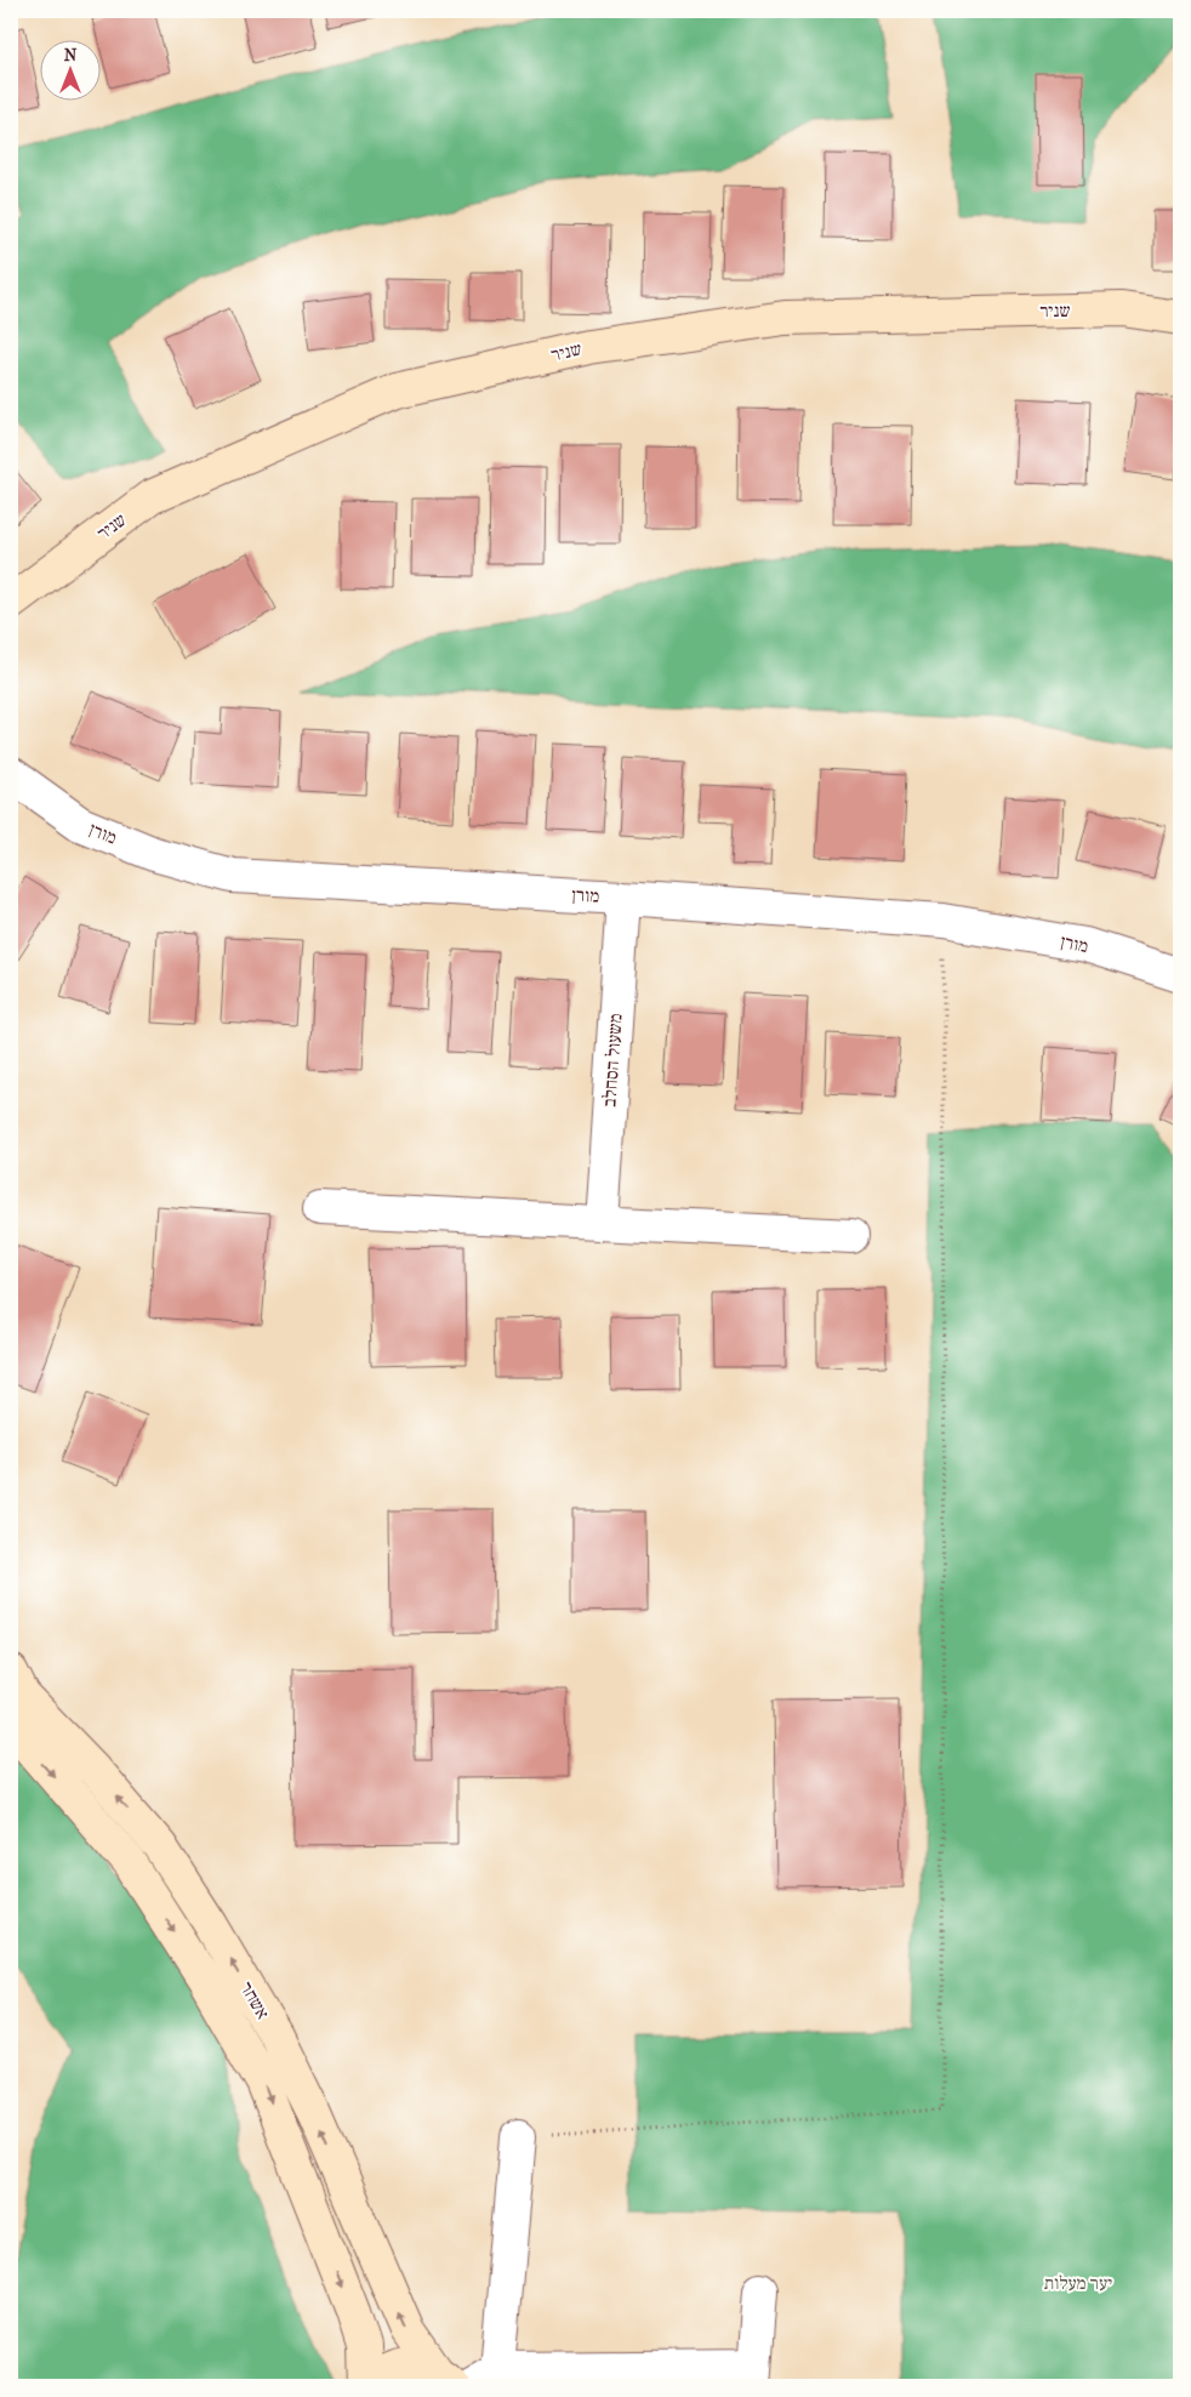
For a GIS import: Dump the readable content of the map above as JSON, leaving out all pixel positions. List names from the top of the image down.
{
  "streets": {
    "main road": ["שניר", "אשחר"],
    "street": ["מורן", "משעול הסחלב"]
  },
  "crossings": [
    ["מורן", "משעול הסחלב"]
  ],
  "parks": ["יער מעלות"],
  "north": "top"
}
